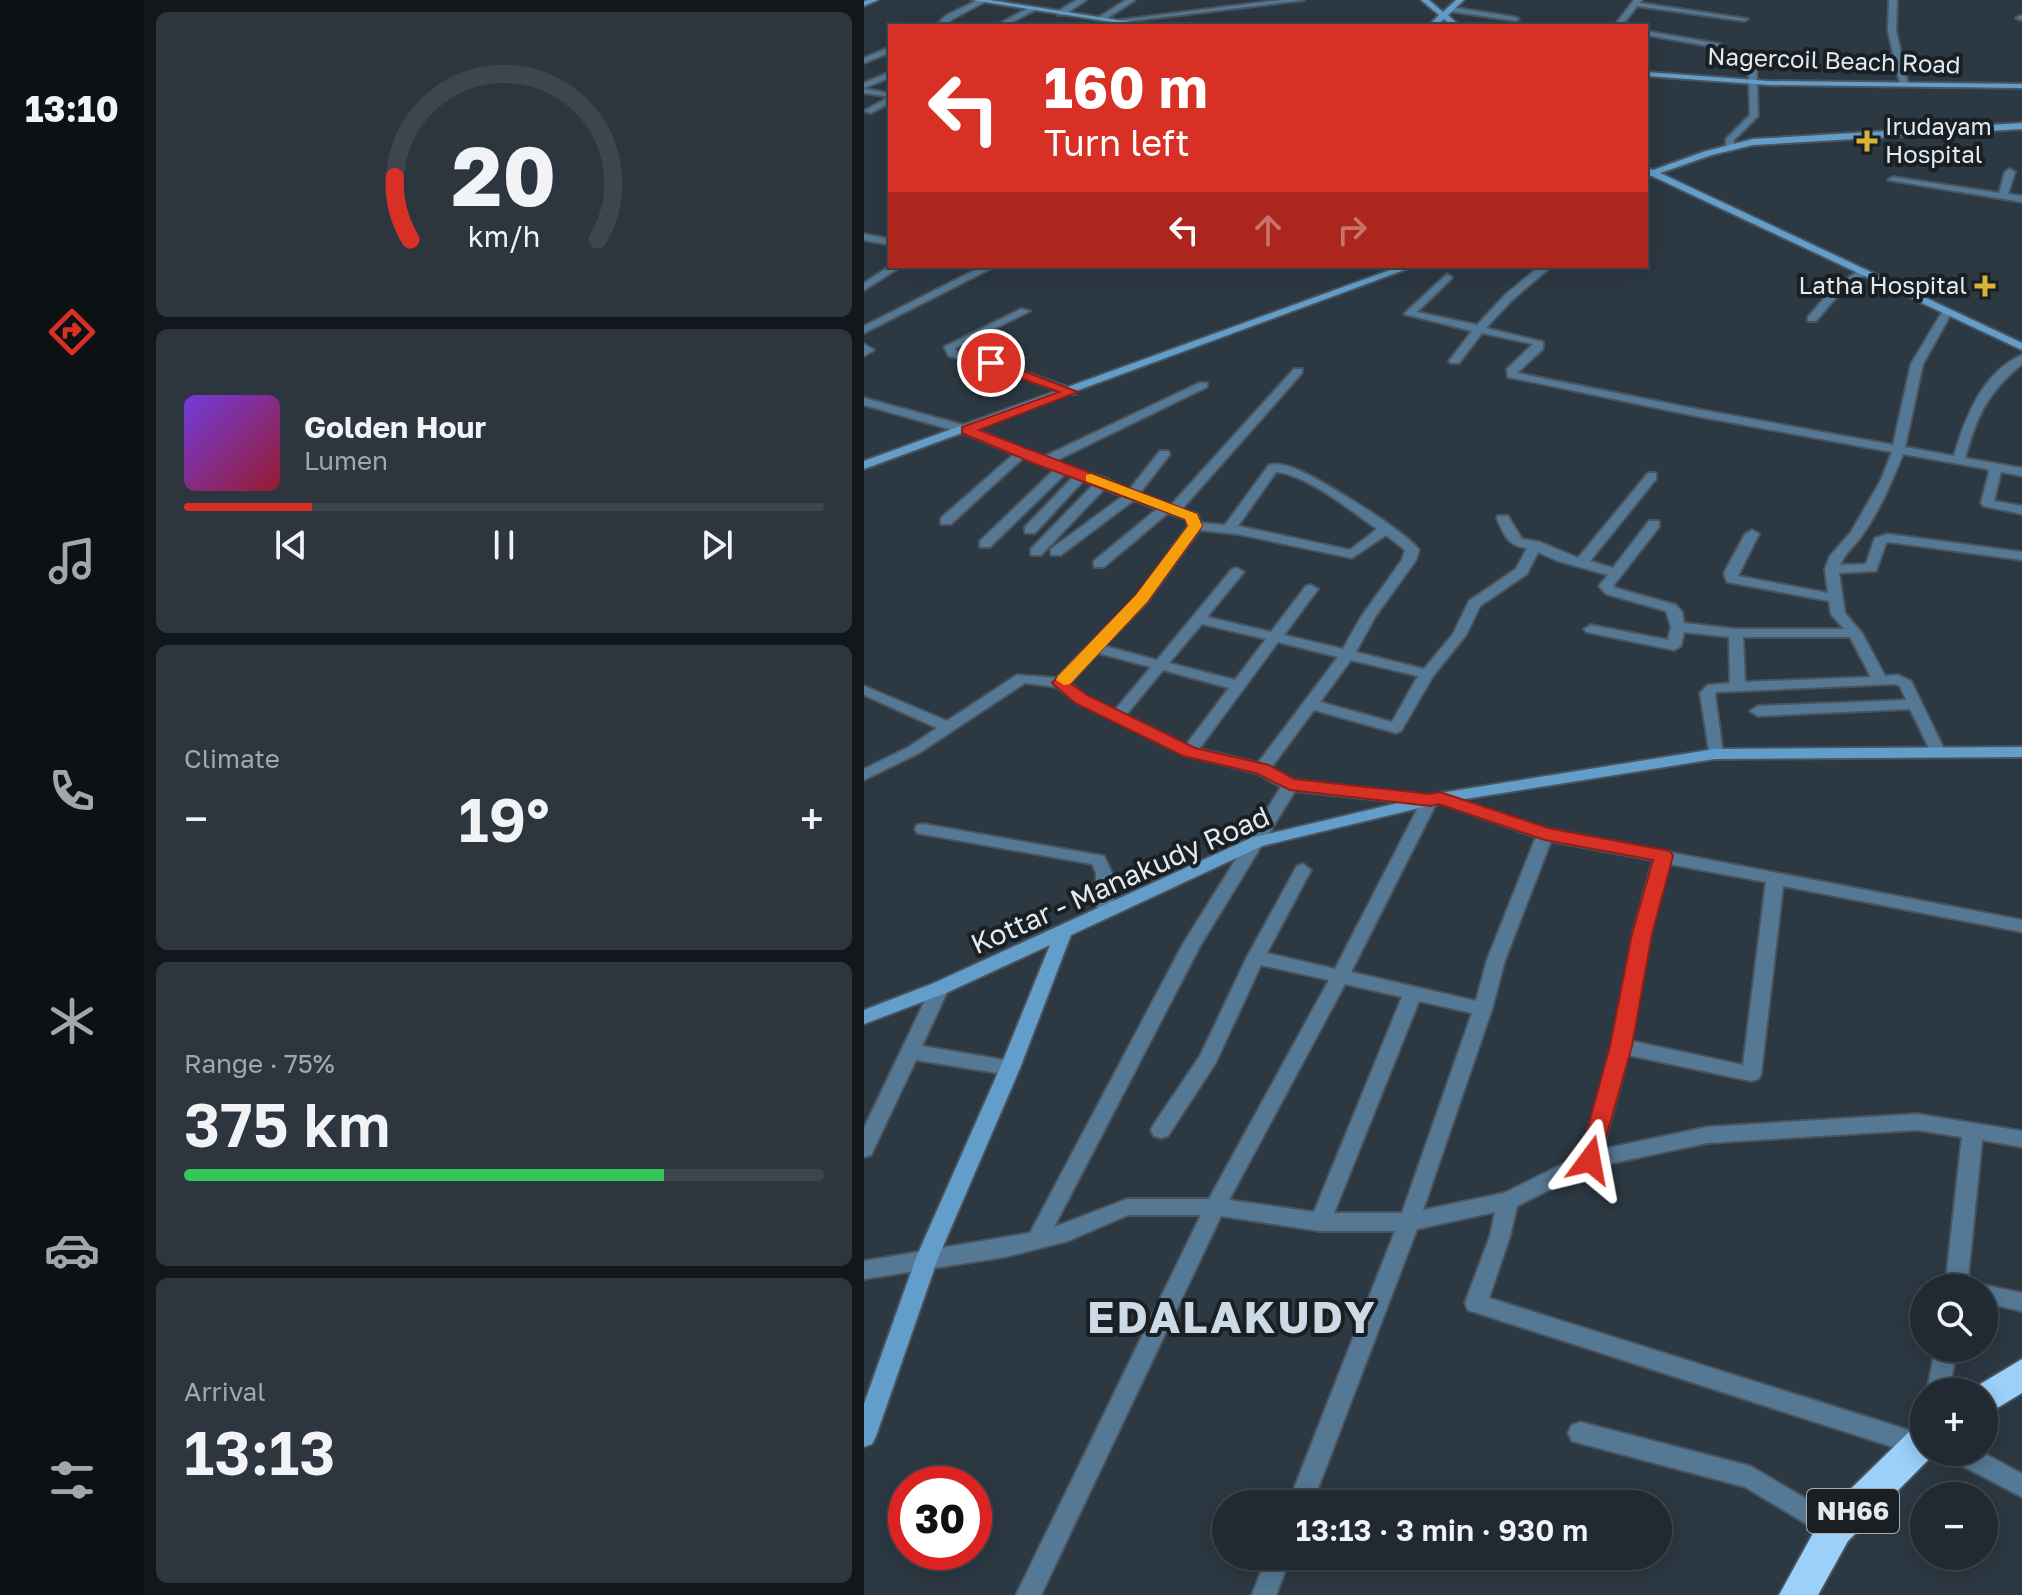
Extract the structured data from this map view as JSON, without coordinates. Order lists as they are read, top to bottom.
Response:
{
  "streets": {
    "highway": ["NH66"],
    "main road": ["Nagercoil Beach Road", "Kottar - Manakudy Road"]
  },
  "districts": ["EDALAKUDY"],
  "places": {
    "health": ["Irudayam Hospital", "Latha Hospital"]
  },
  "page": {
    "tabs": "13:10",
    "turn": ["160 m", "Turn left"],
    "song": ["Golden Hour", "Lumen"],
    "tile": [
      "Climate",
      ["Range · 75%", "375 km"],
      ["Arrival", "13:13"]
    ],
    "heat": ["−", "19°", "+"],
    "map_buttons": ["+", "−"],
    "limit": "30",
    "trip": "13:13 · 3 min · 930 m",
    "gauge": ["20", "km/h"]
  }
}
